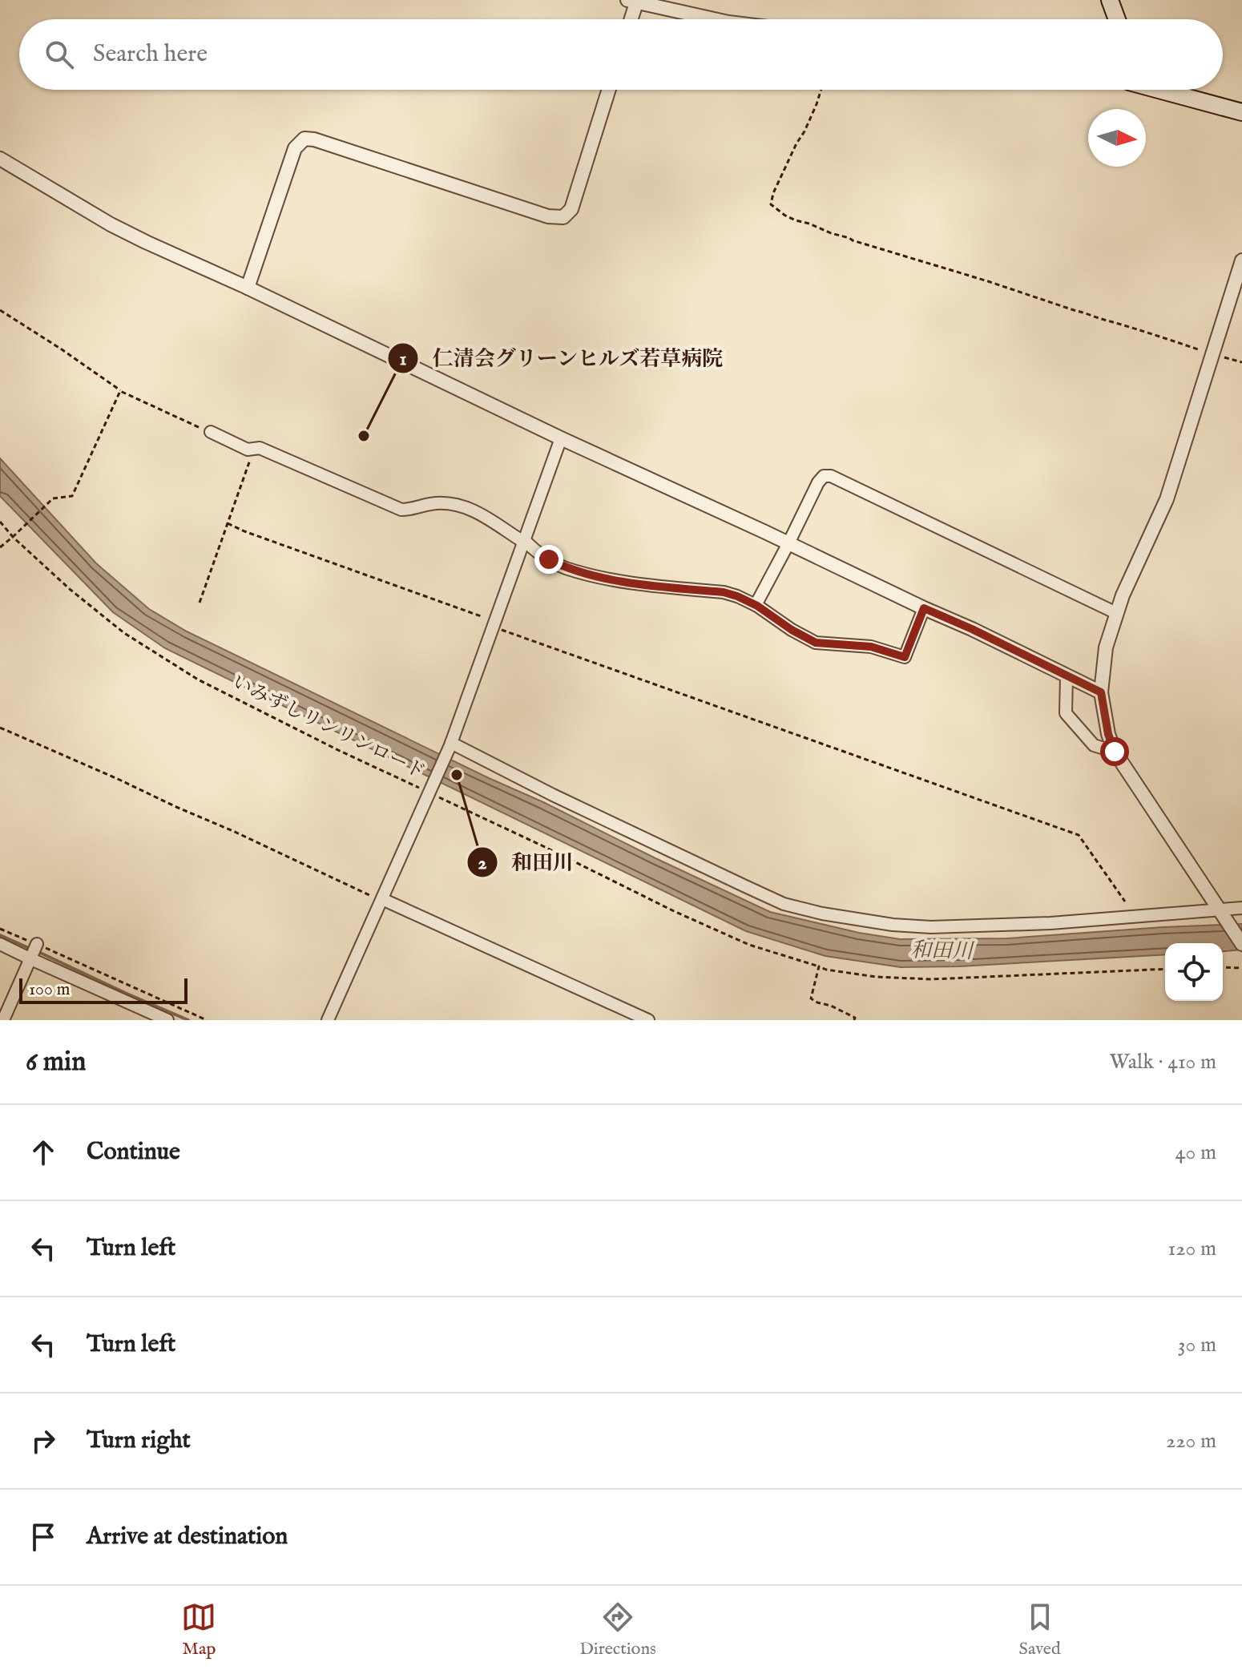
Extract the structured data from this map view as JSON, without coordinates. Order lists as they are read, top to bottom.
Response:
{
  "streets": {
    "path": ["いみずしリンリンロード"]
  },
  "water": ["和田川"],
  "places": ["仁清会グリーンヒルズ若草病院", "和田川"],
  "scale_bar": "100 m",
  "north": "right",
  "page": {
    "search": "Search here",
    "scale": "100 m",
    "heading": ["6 min", "Walk · 410 m"],
    "list": [
      ["Continue", "40 m"],
      ["Turn left", "120 m"],
      ["Turn left", "30 m"],
      ["Turn right", "220 m"],
      "Arrive at destination"
    ],
    "nav": ["Map", "Directions", "Saved"]
  }
}
